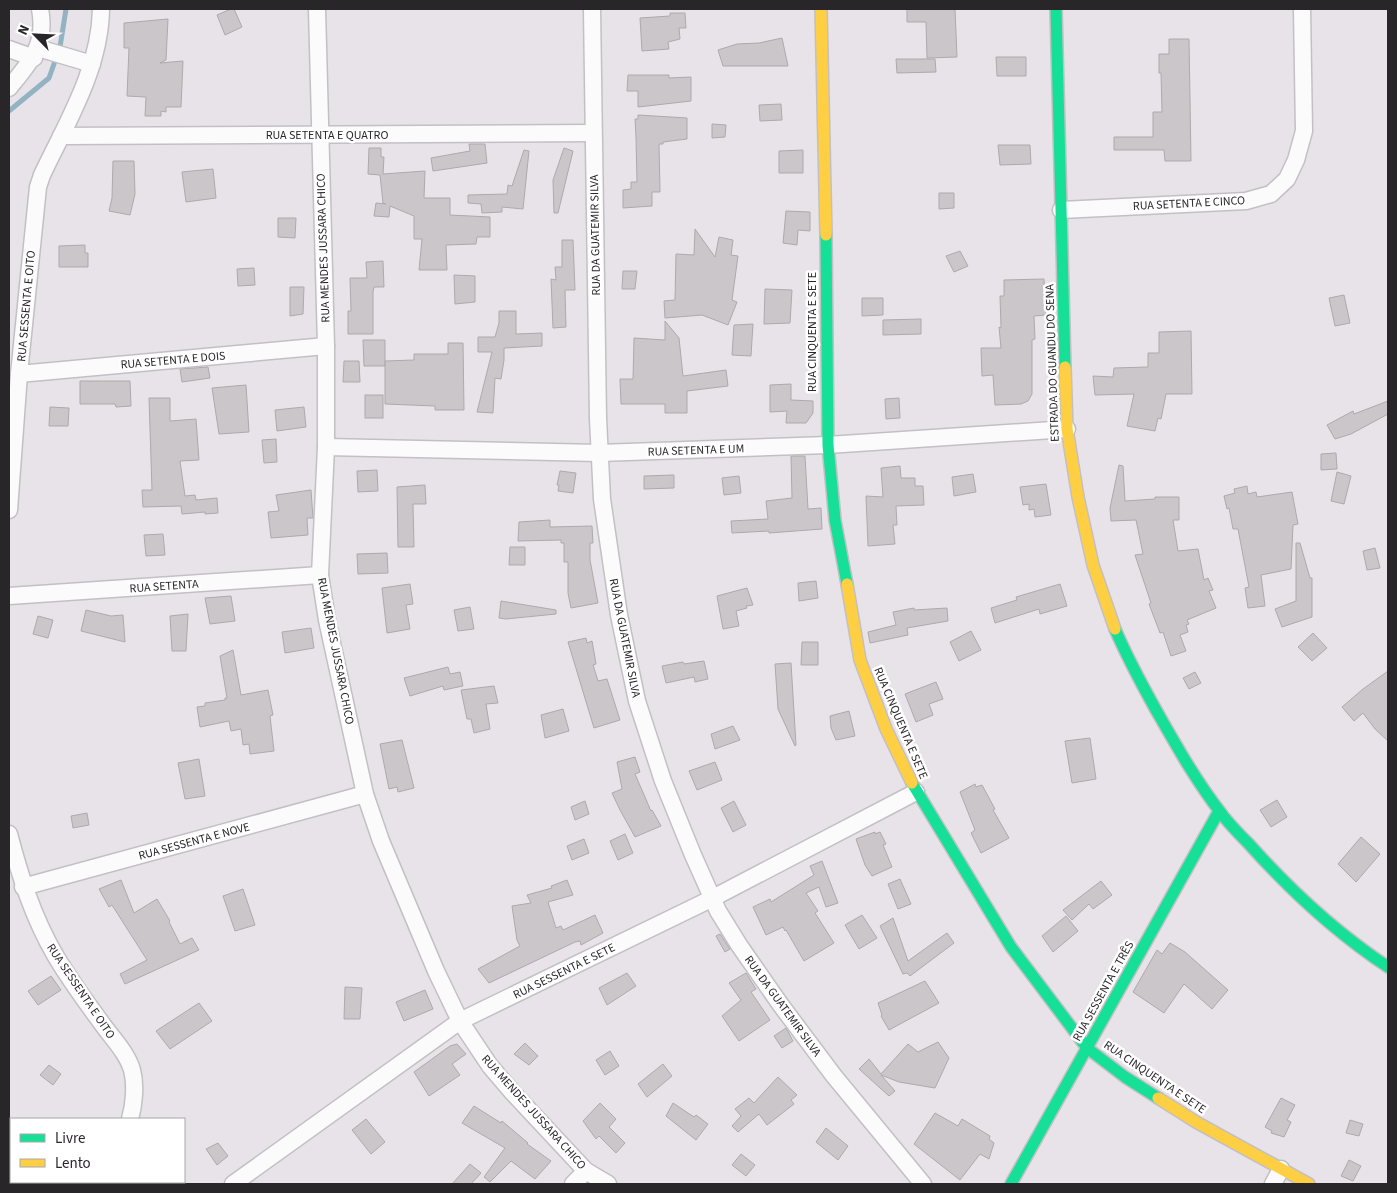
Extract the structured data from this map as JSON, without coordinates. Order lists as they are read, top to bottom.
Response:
{
  "streets": {
    "street": [
      "RUA SETENTA E QUATRO",
      "RUA SETENTA E CINCO",
      "RUA DA GUATEMIR SILVA",
      "RUA MENDES JUSSARA CHICO",
      "RUA SESSENTA E OITO",
      "RUA CINQUENTA E SETE",
      "RUA SETENTA E DOIS",
      "ESTRADA DO GUANDU DO SENA",
      "RUA SETENTA E UM",
      "RUA SETENTA",
      "RUA SESSENTA E NOVE",
      "RUA SESSENTA E SETE",
      "RUA SESSENTA E TRÊS"
    ]
  },
  "crossings": [
    ["RUA SETENTA E QUATRO", "RUA DA GUATEMIR SILVA"],
    ["RUA SETENTA E QUATRO", "RUA MENDES JUSSARA CHICO"],
    ["RUA SETENTA E QUATRO", "RUA SESSENTA E OITO"],
    ["RUA SETENTA E CINCO", "ESTRADA DO GUANDU DO SENA"],
    ["RUA DA GUATEMIR SILVA", "RUA SETENTA E UM"],
    ["RUA DA GUATEMIR SILVA", "RUA SESSENTA E SETE"],
    ["RUA MENDES JUSSARA CHICO", "RUA SETENTA E DOIS"],
    ["RUA MENDES JUSSARA CHICO", "RUA SETENTA E UM"],
    ["RUA MENDES JUSSARA CHICO", "RUA SETENTA"],
    ["RUA MENDES JUSSARA CHICO", "RUA SESSENTA E NOVE"],
    ["RUA MENDES JUSSARA CHICO", "RUA SESSENTA E SETE"],
    ["RUA SESSENTA E OITO", "RUA SETENTA E DOIS"],
    ["RUA SESSENTA E OITO", "RUA SESSENTA E NOVE"],
    ["RUA CINQUENTA E SETE", "RUA SETENTA E UM"],
    ["RUA CINQUENTA E SETE", "RUA SESSENTA E SETE"],
    ["RUA CINQUENTA E SETE", "RUA SESSENTA E TRÊS"],
    ["ESTRADA DO GUANDU DO SENA", "RUA SETENTA E UM"],
    ["ESTRADA DO GUANDU DO SENA", "RUA SESSENTA E TRÊS"]
  ],
  "legend": ["Livre", "Lento"],
  "north": "top left"
}
